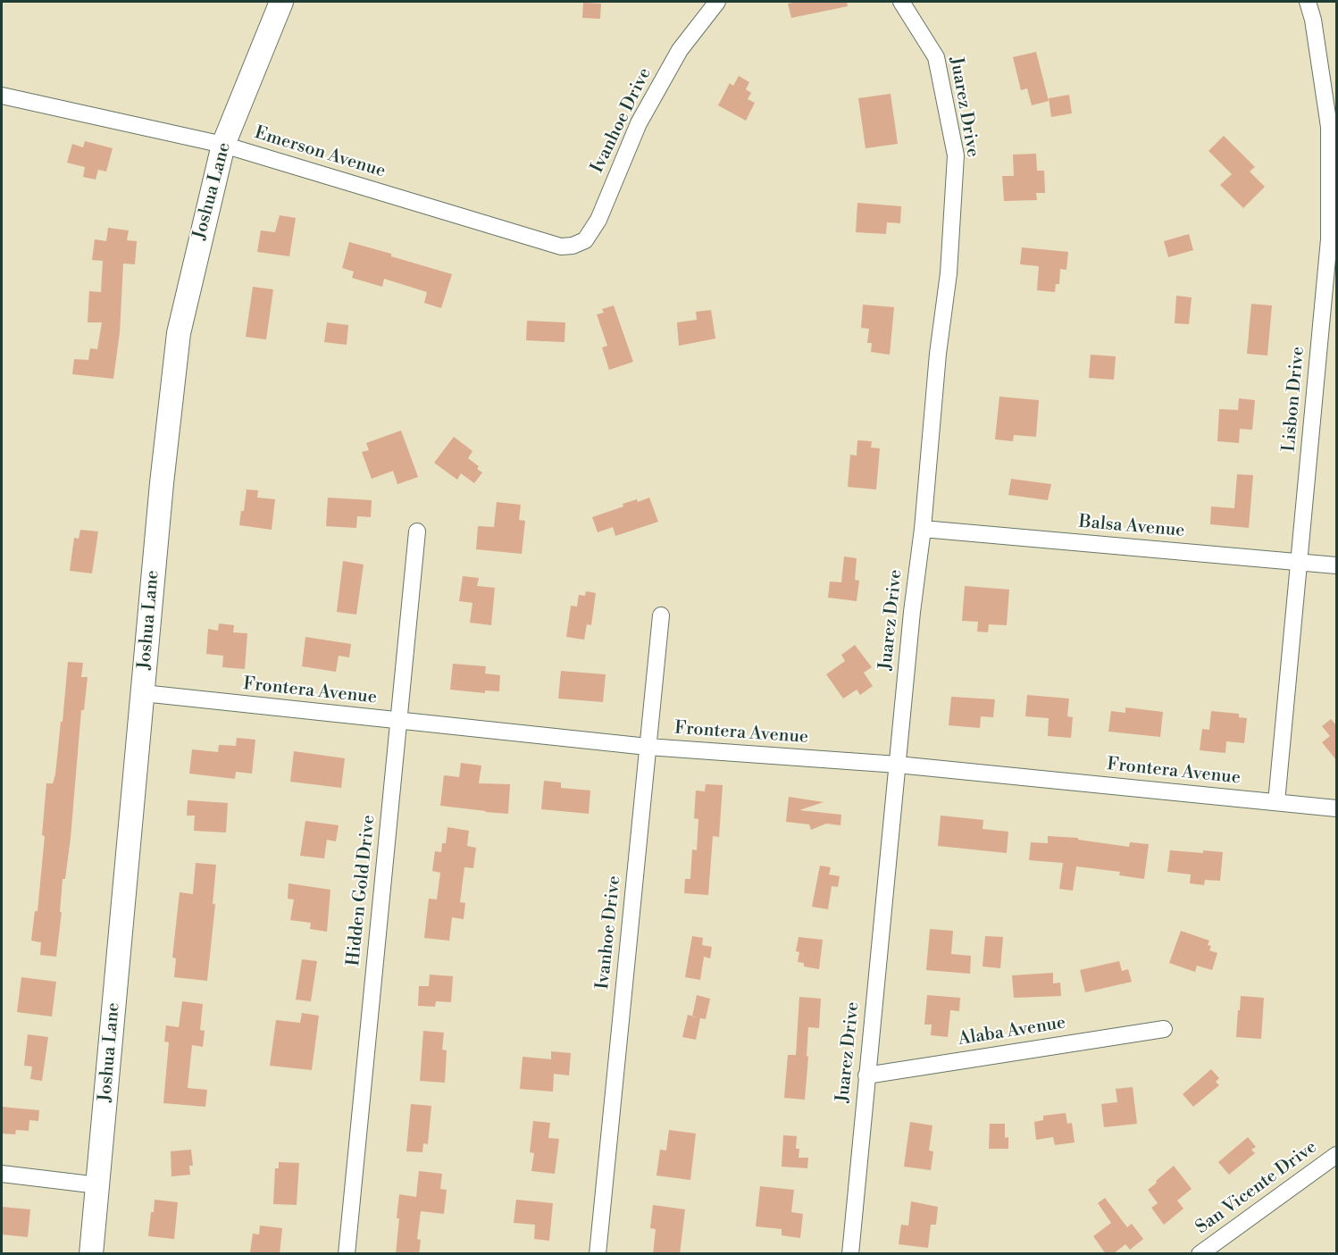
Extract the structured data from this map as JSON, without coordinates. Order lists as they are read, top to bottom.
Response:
{
  "streets": {
    "main road": ["Joshua Lane"],
    "street": [
      "Juarez Drive",
      "Ivanhoe Drive",
      "Emerson Avenue",
      "Lisbon Drive",
      "Balsa Avenue",
      "Frontera Avenue",
      "Hidden Gold Drive",
      "Alaba Avenue",
      "San Vicente Drive"
    ]
  },
  "crossings": [
    ["Juarez Drive", "Balsa Avenue"],
    ["Juarez Drive", "Frontera Avenue"],
    ["Juarez Drive", "Alaba Avenue"],
    ["Ivanhoe Drive", "Emerson Avenue"],
    ["Ivanhoe Drive", "Frontera Avenue"],
    ["Emerson Avenue", "Joshua Lane"],
    ["Joshua Lane", "Frontera Avenue"],
    ["Lisbon Drive", "Balsa Avenue"],
    ["Lisbon Drive", "Frontera Avenue"],
    ["Frontera Avenue", "Hidden Gold Drive"]
  ]
}
